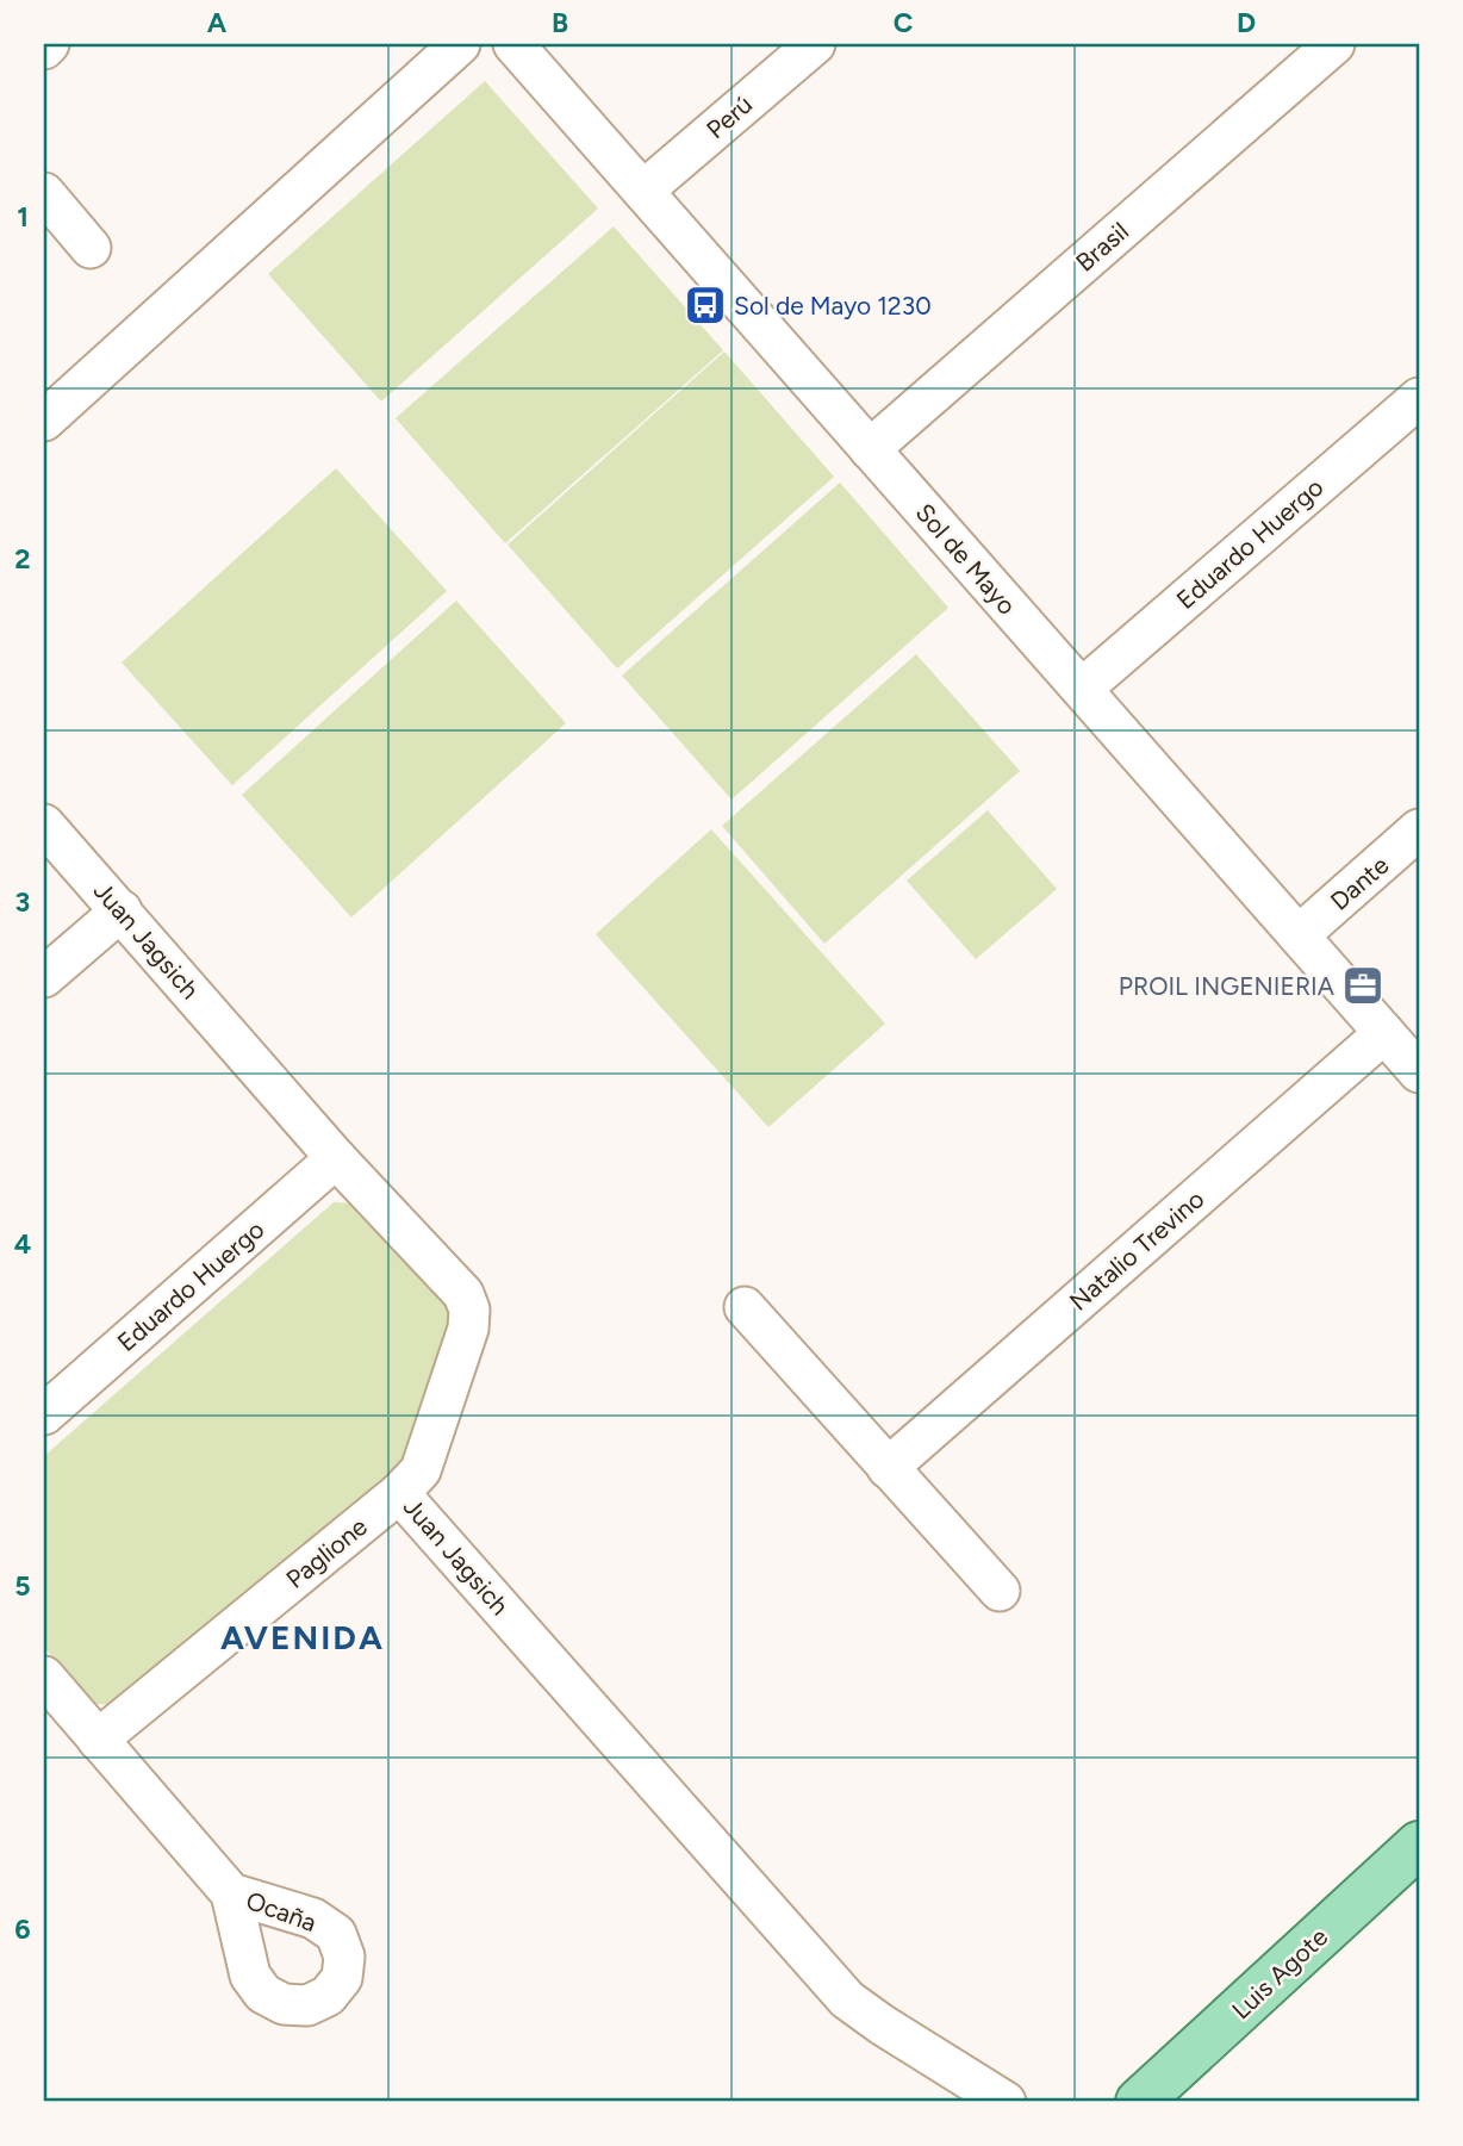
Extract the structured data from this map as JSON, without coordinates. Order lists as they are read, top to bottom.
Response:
{
  "streets": {
    "main road": ["Luis Agote"],
    "street": [
      "Perú",
      "Brasil",
      "Eduardo Huergo",
      "Sol de Mayo",
      "Dante",
      "Juan Jagsich",
      "Natalio Trevino",
      "Paglione",
      "Ocaña"
    ]
  },
  "crossings": [
    ["Perú", "Sol de Mayo"],
    ["Brasil", "Sol de Mayo"],
    ["Eduardo Huergo", "Sol de Mayo"],
    ["Eduardo Huergo", "Juan Jagsich"],
    ["Sol de Mayo", "Dante"],
    ["Sol de Mayo", "Natalio Trevino"],
    ["Juan Jagsich", "Paglione"],
    ["Paglione", "Ocaña"]
  ],
  "districts": ["AVENIDA"],
  "places": {
    "bus stop": ["Sol de Mayo 1230"],
    "office": ["PROIL INGENIERIA"]
  },
  "grid": {
    "columns": [
      "A",
      "B",
      "C",
      "D"
    ],
    "rows": [
      "1",
      "2",
      "3",
      "4",
      "5",
      "6"
    ]
  }
}
